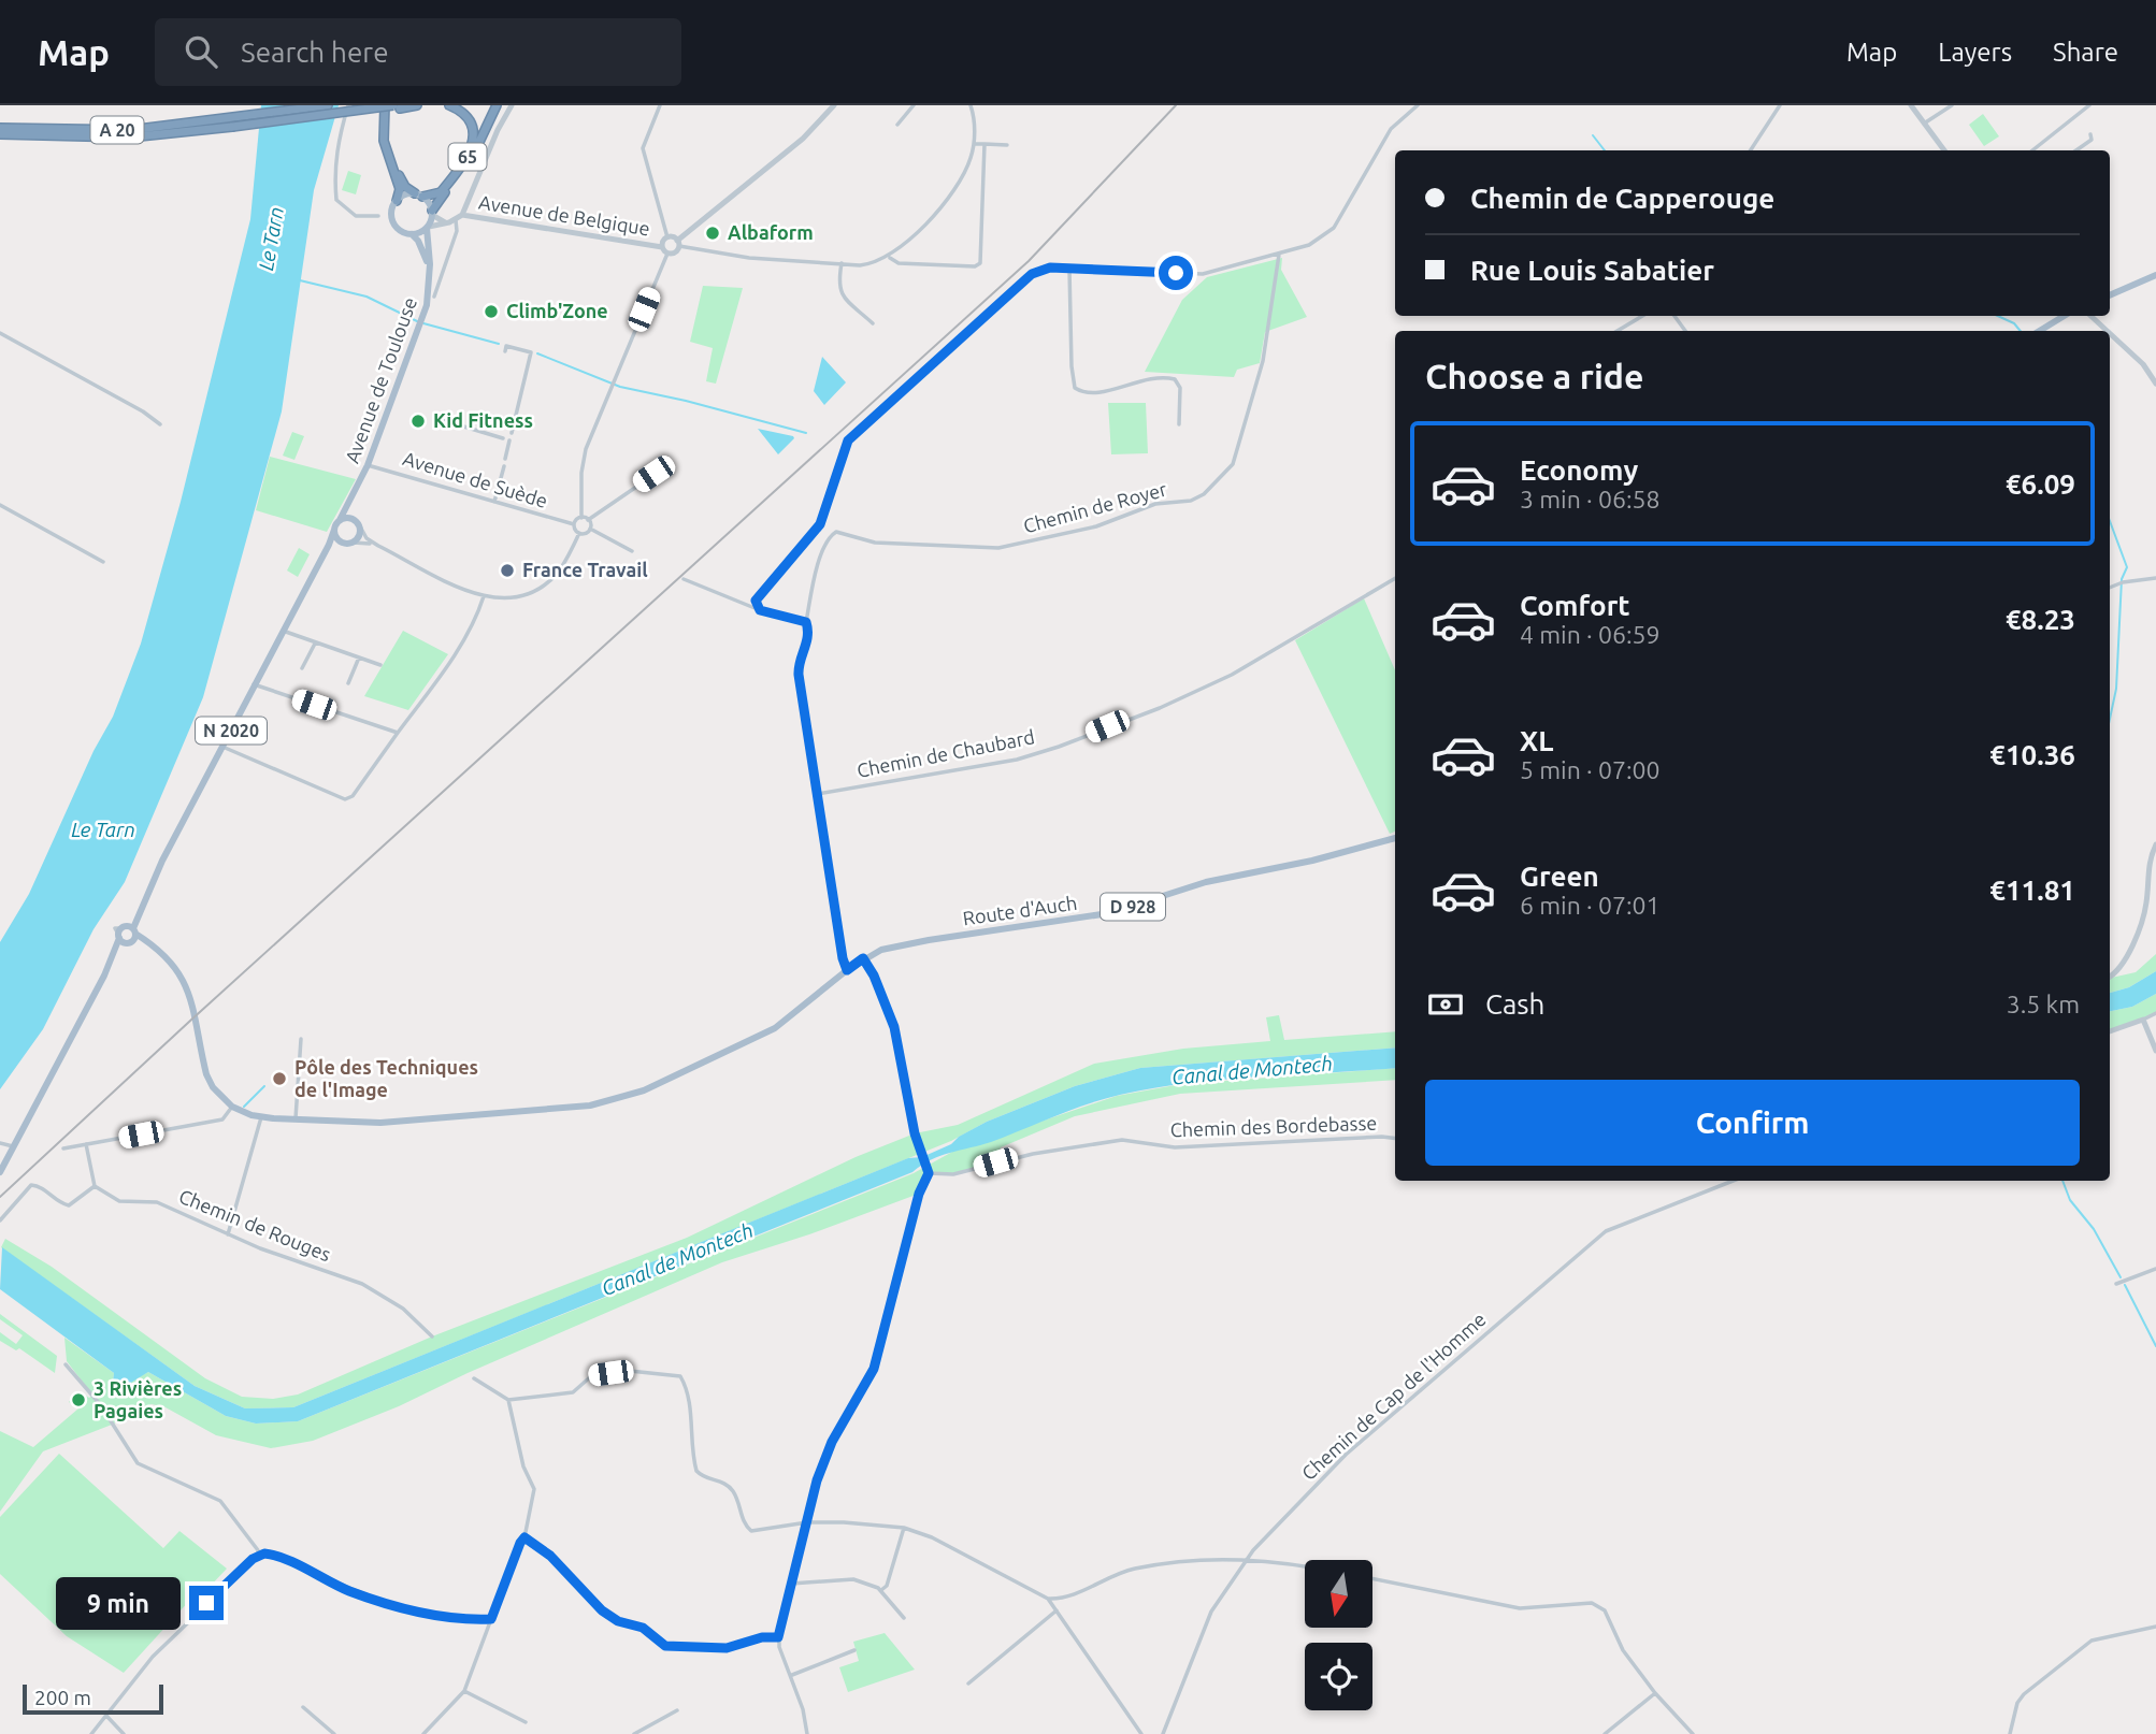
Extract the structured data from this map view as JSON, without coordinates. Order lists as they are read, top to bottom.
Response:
{
  "streets": {
    "highway": ["A 20", "65"],
    "main road": [
      "Avenue de Toulouse",
      "N 2020",
      "D 928",
      "Route d'Auch"
    ],
    "street": [
      "Avenue de Belgique",
      "Avenue de Suède",
      "Chemin de Royer",
      "Chemin de Chaubard",
      "Chemin des Bordebasse",
      "Chemin de Rouges",
      "Chemin de Cap de l'Homme"
    ]
  },
  "crossings": [
    ["65", "Avenue de Toulouse"],
    ["Avenue de Toulouse", "Avenue de Suède"],
    ["D 928", "Route d'Auch"]
  ],
  "water": ["Le Tarn", "Canal de Montech"],
  "places": [
    "Albaform",
    "Climb'Zone",
    "Kid Fitness",
    "France Travail",
    "Pôle des Techniques de l'Image",
    "3 Rivières Pagaies"
  ],
  "scale_bar": "200 m",
  "north": "bottom",
  "page": {
    "header": "Map",
    "search": "Search here",
    "nav": ["Map", "Layers", "Share"],
    "banner": ["Chemin de Capperouge", "Rue Louis Sabatier"],
    "heading": "Choose a ride",
    "list": [
      {
        "name": "Economy",
        "note": "3 min · 06:58",
        "value": "€6.09"
      },
      {
        "name": "Comfort",
        "note": "4 min · 06:59",
        "value": "€8.23"
      },
      {
        "name": "XL",
        "note": "5 min · 07:00",
        "value": "€10.36"
      },
      {
        "name": "Green",
        "note": "6 min · 07:01",
        "value": "€11.81"
      }
    ],
    "pay": ["Cash", "3.5 km"],
    "buttons": "Confirm",
    "bubble": "9 min",
    "scale": "200 m"
  }
}
